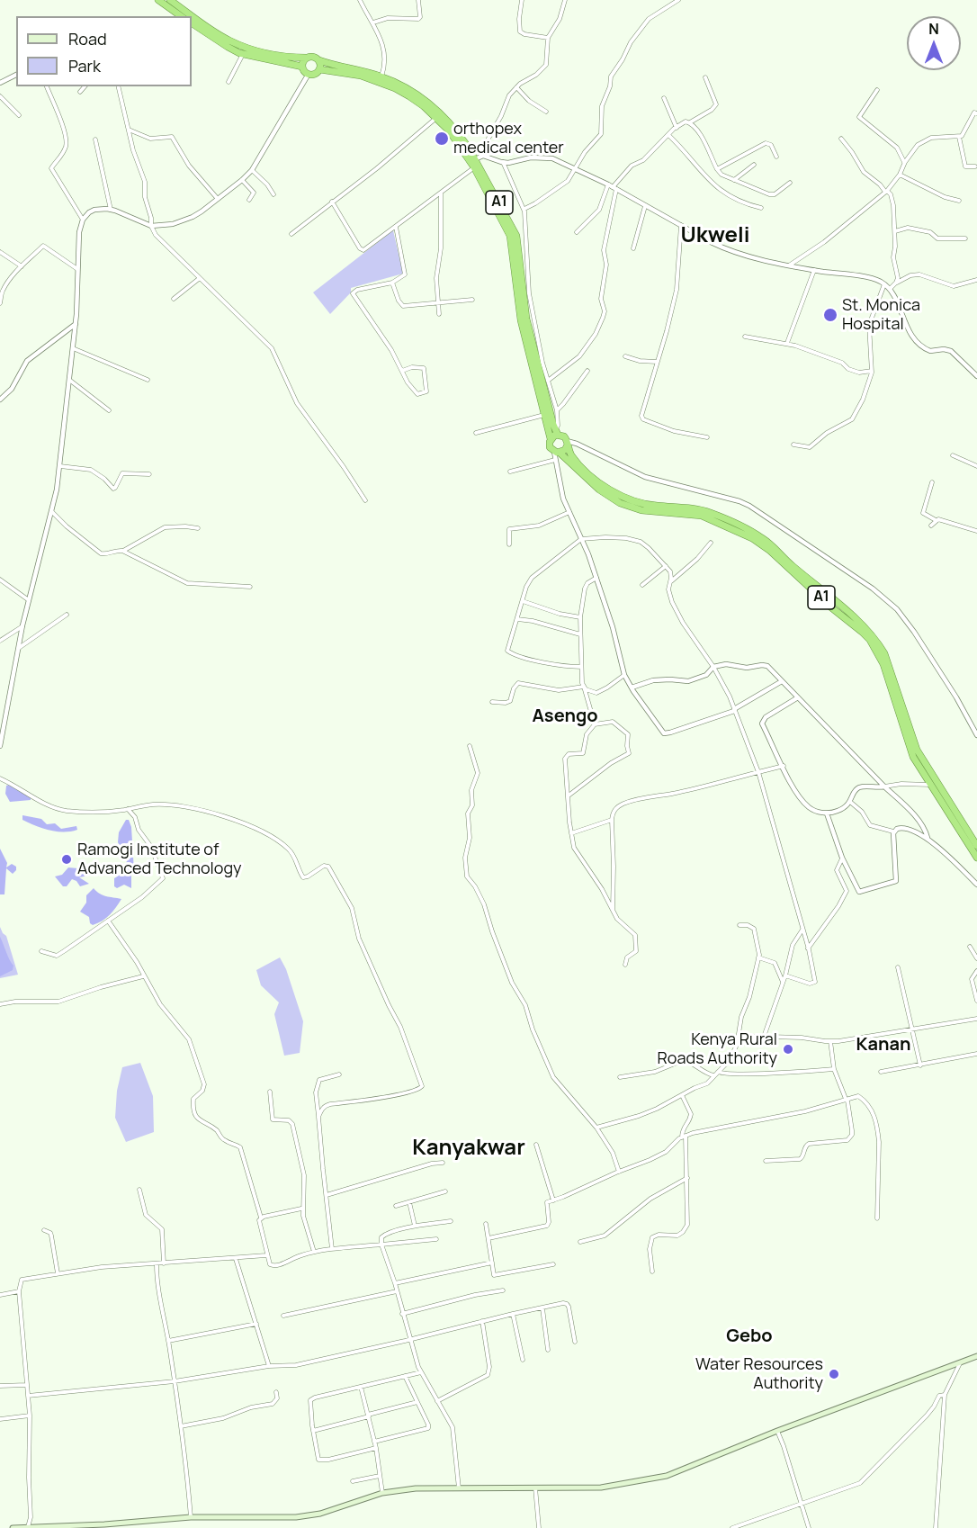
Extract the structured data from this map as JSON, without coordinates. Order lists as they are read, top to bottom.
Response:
{
  "streets": {
    "highway": ["A1"]
  },
  "districts": [
    "Ukweli",
    "Asengo",
    "Kanan",
    "Kanyakwar",
    "Gebo"
  ],
  "places": [
    "orthopex medical center",
    "St. Monica Hospital",
    "Ramogi Institute of Advanced Technology",
    "Kenya Rural Roads Authority",
    "Water Resources Authority"
  ],
  "legend": ["Road", "Park"],
  "north": "top"
}
